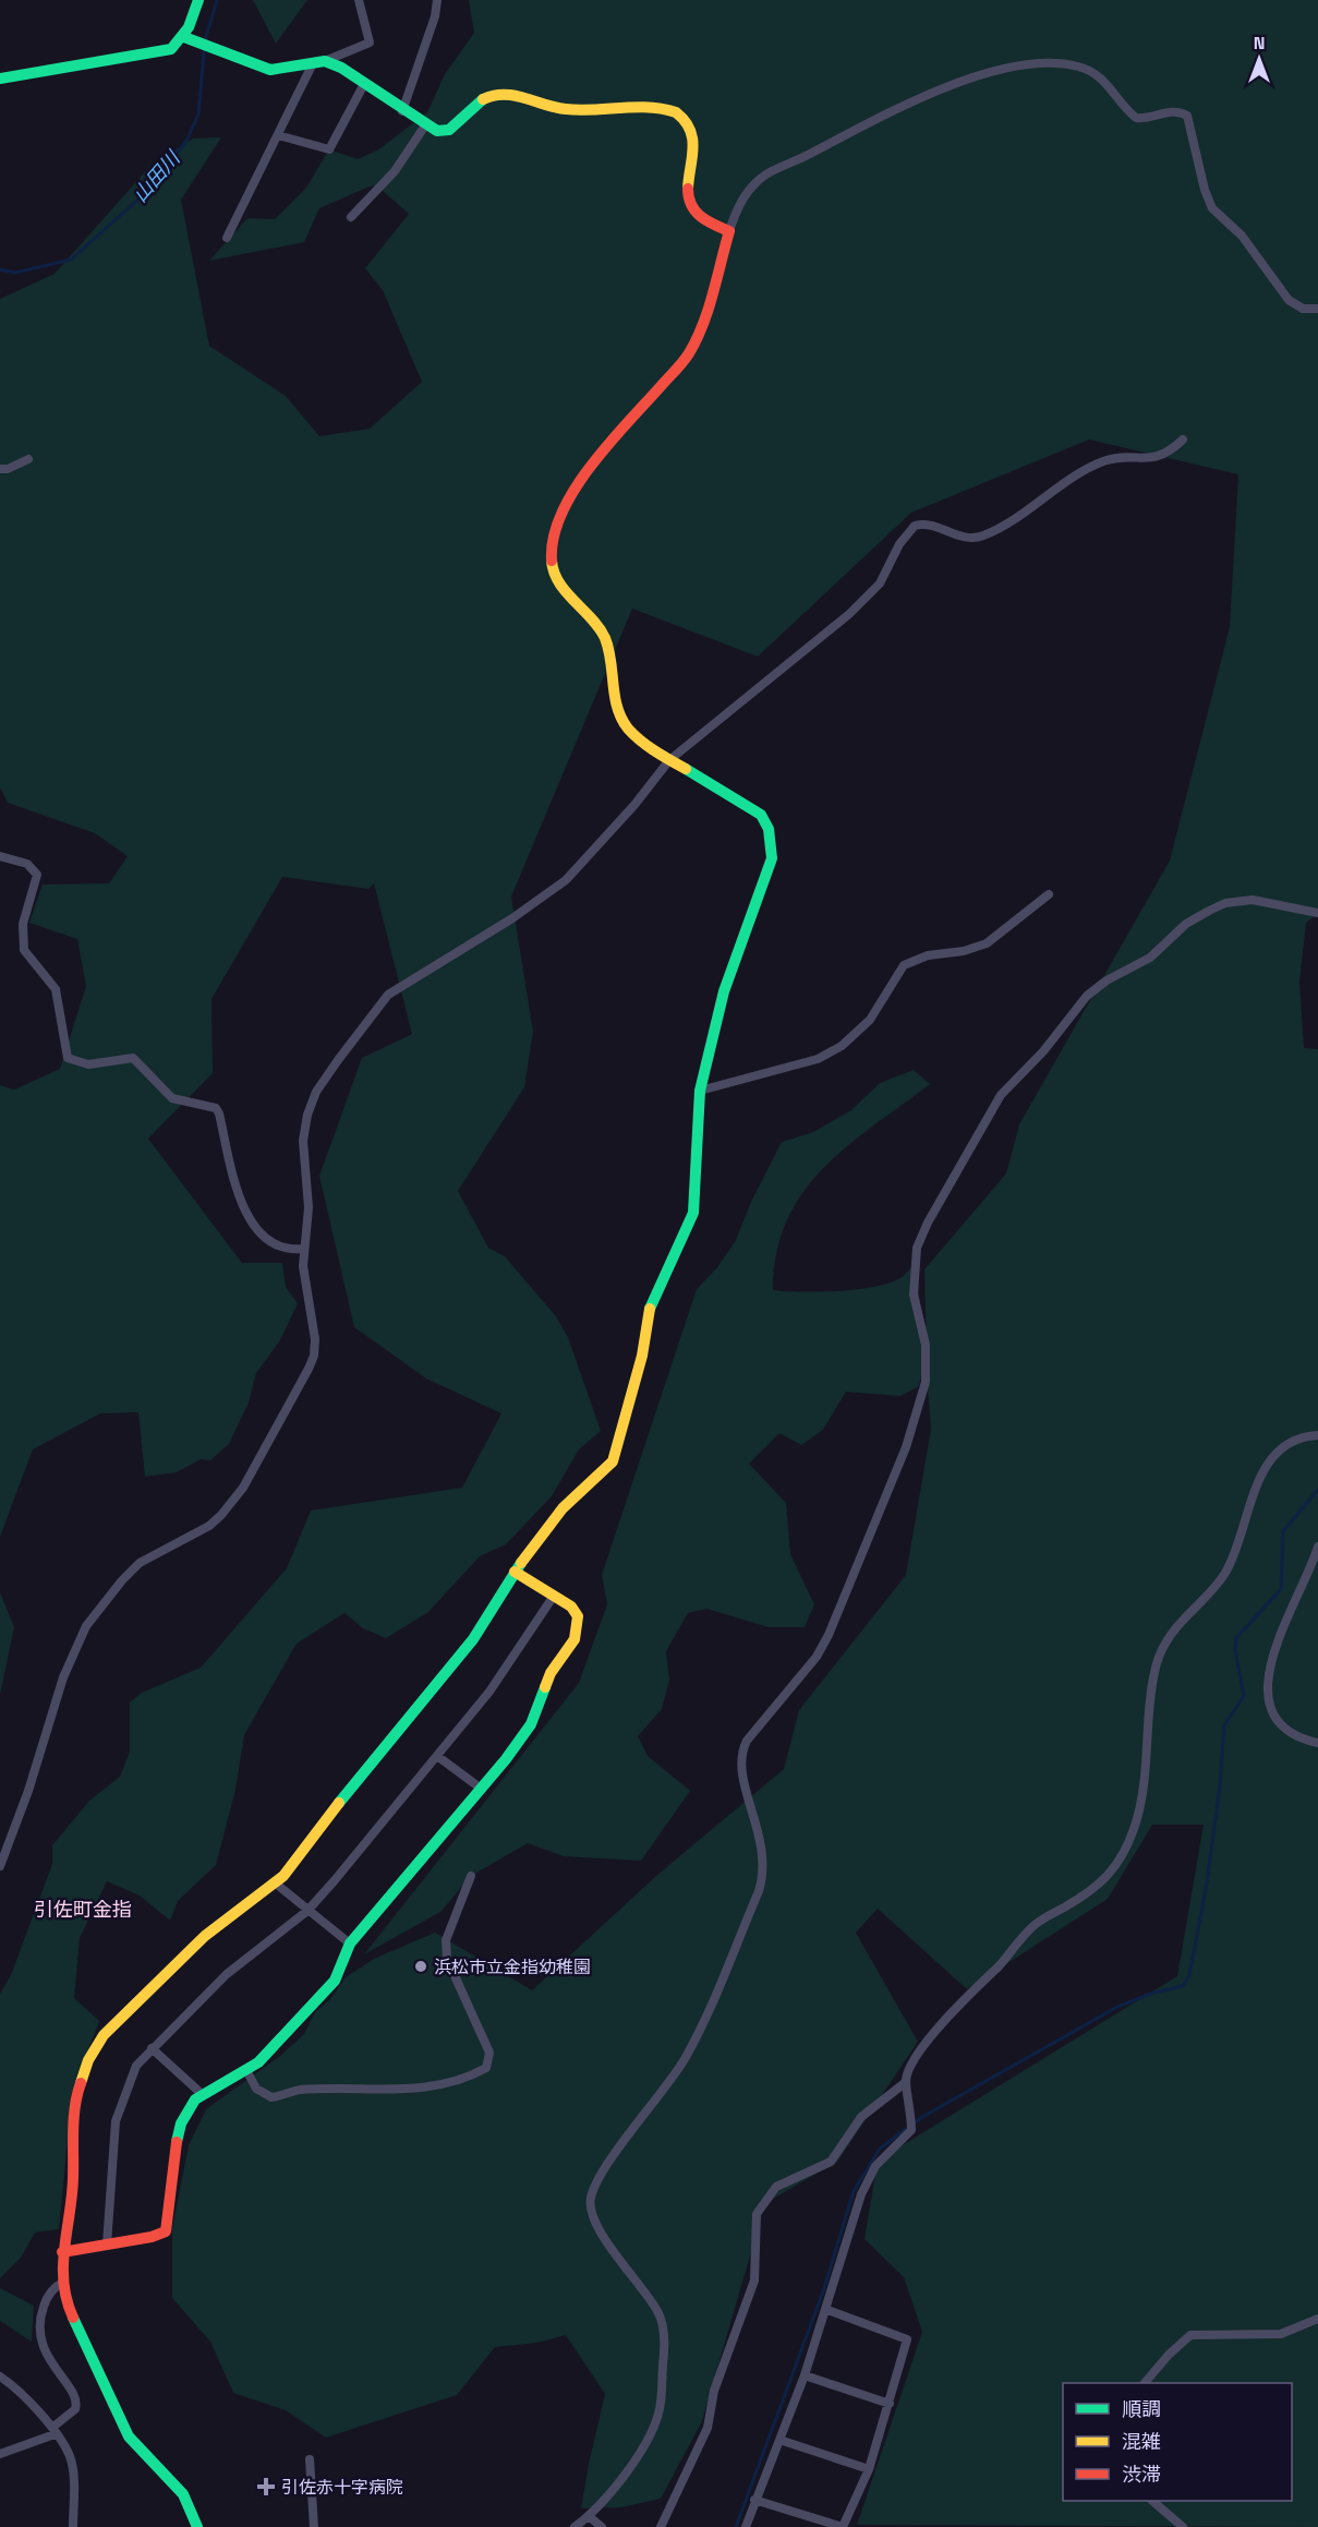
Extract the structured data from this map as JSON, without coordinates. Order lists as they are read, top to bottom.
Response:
{
  "districts": ["引佐町金指"],
  "water": ["山田川"],
  "places": {
    "other": ["浜松市立金指幼稚園"],
    "health": ["引佐赤十字病院"]
  },
  "legend": ["順調", "混雑", "渋滞"],
  "north": "top"
}
